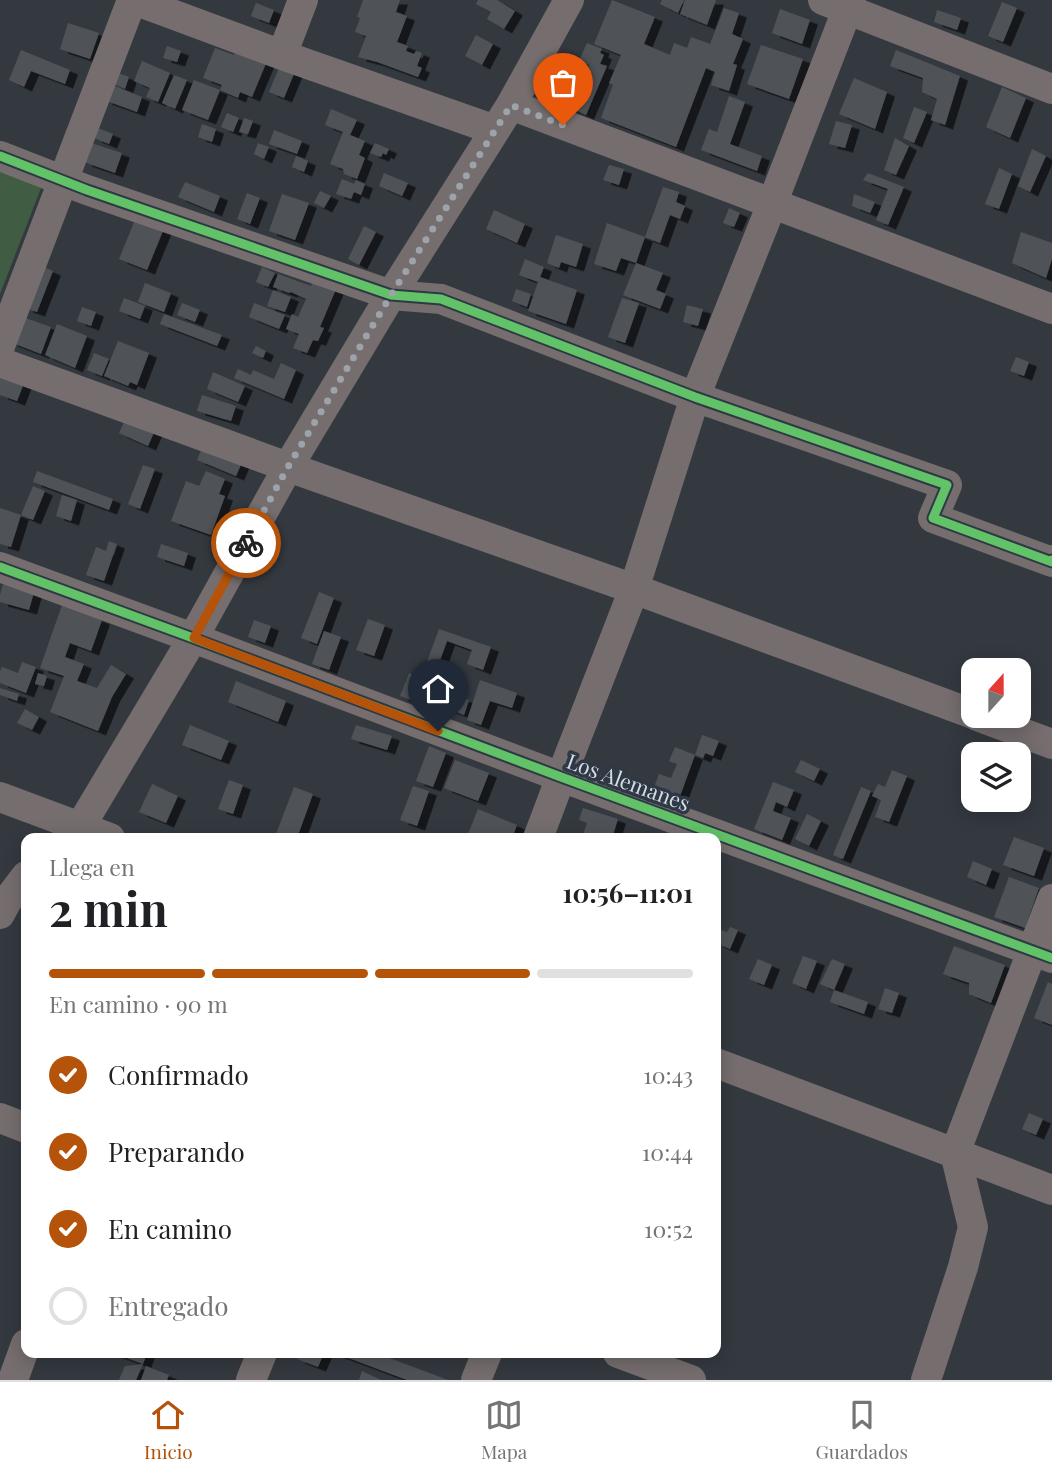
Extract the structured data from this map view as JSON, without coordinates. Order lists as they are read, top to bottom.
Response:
{
  "streets": {
    "street": ["Los Alemanes"]
  },
  "north": "top",
  "page": {
    "heading": ["2 min", "Llega en", "10:56–11:01"],
    "bar": "En camino · 90 m",
    "list": [
      ["Confirmado", "10:43"],
      ["Preparando", "10:44"],
      ["En camino", "10:52"],
      "Entregado"
    ],
    "tabs": ["Inicio", "Mapa", "Guardados"]
  }
}
